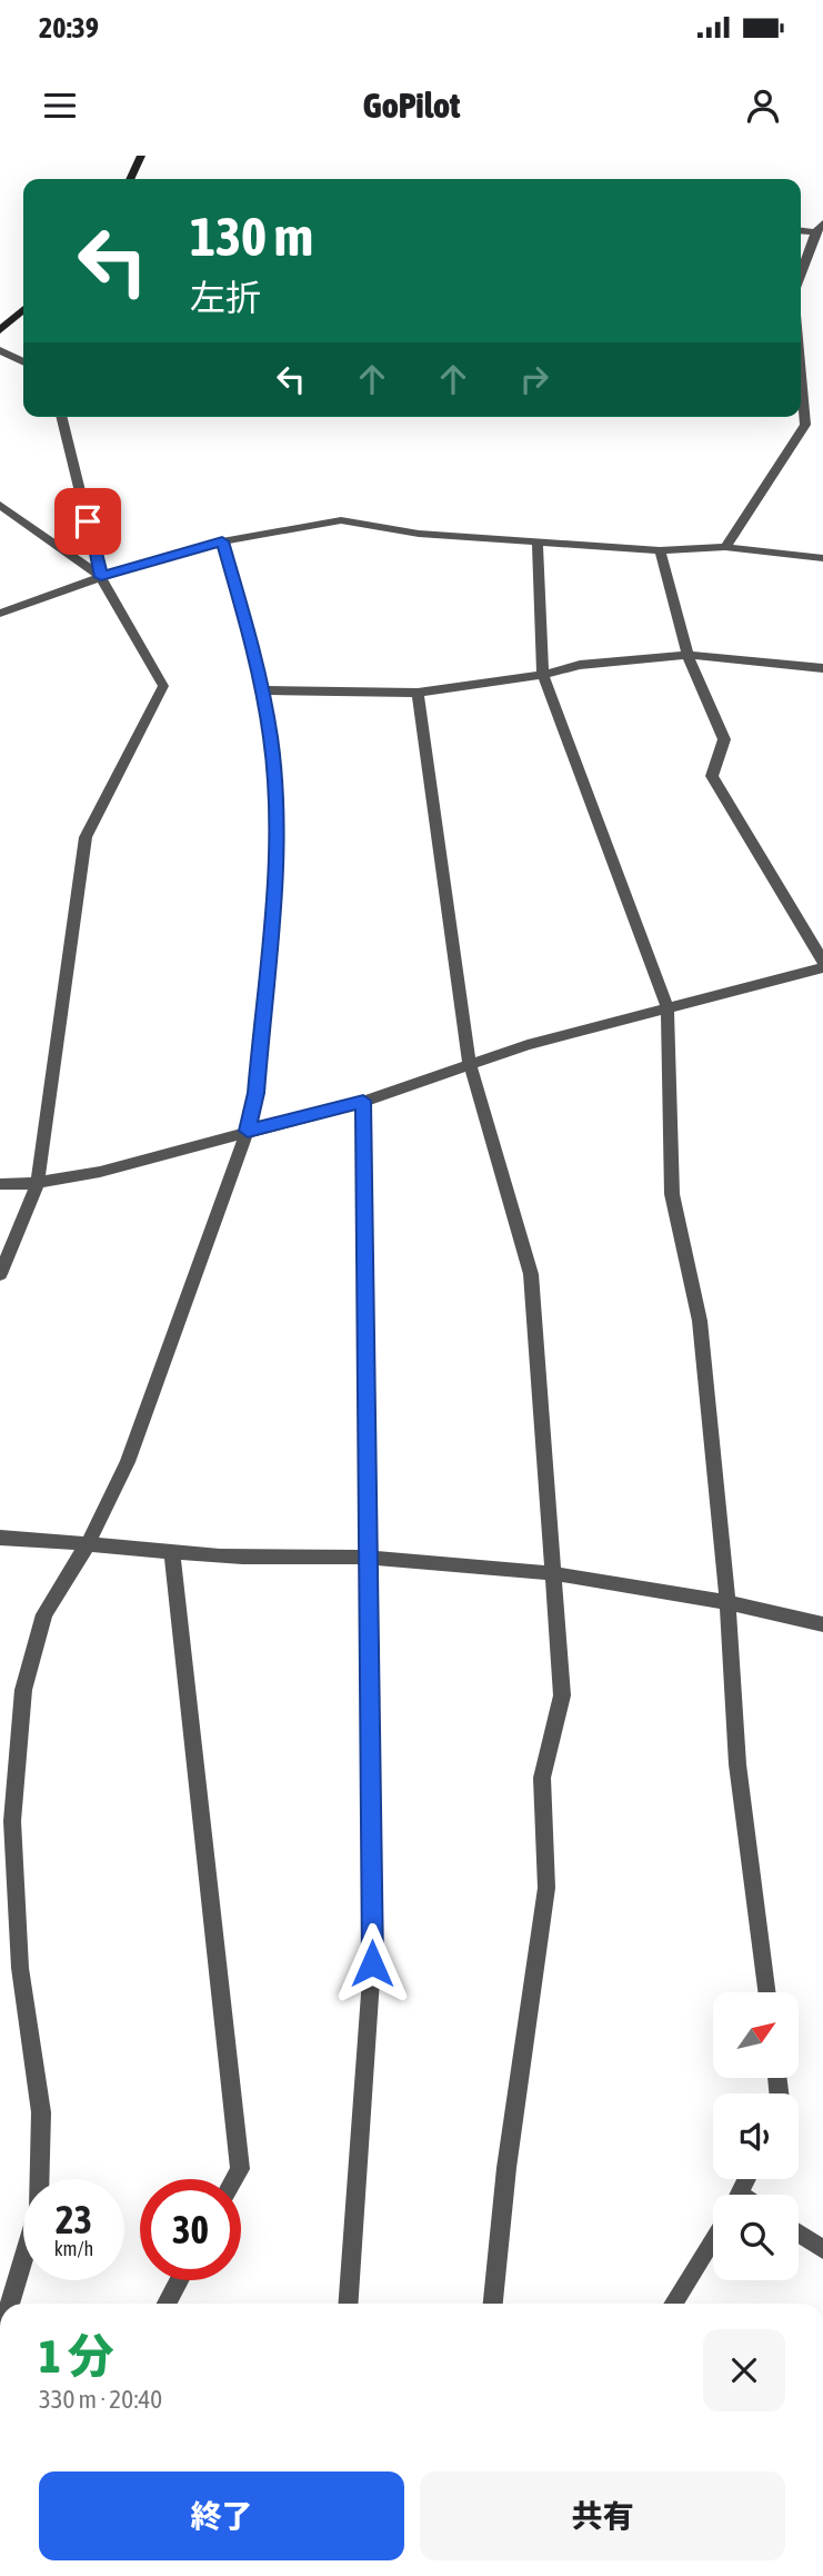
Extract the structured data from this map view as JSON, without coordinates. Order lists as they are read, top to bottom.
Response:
{
  "north": "top right",
  "page": {
    "status": "20:39",
    "header": "GoPilot",
    "turn": ["130 m", "左折"],
    "speed": "23 km/h",
    "limit": "30",
    "heading": ["1 分", "330 m · 20:40"],
    "buttons": ["終了", "共有"]
  }
}
